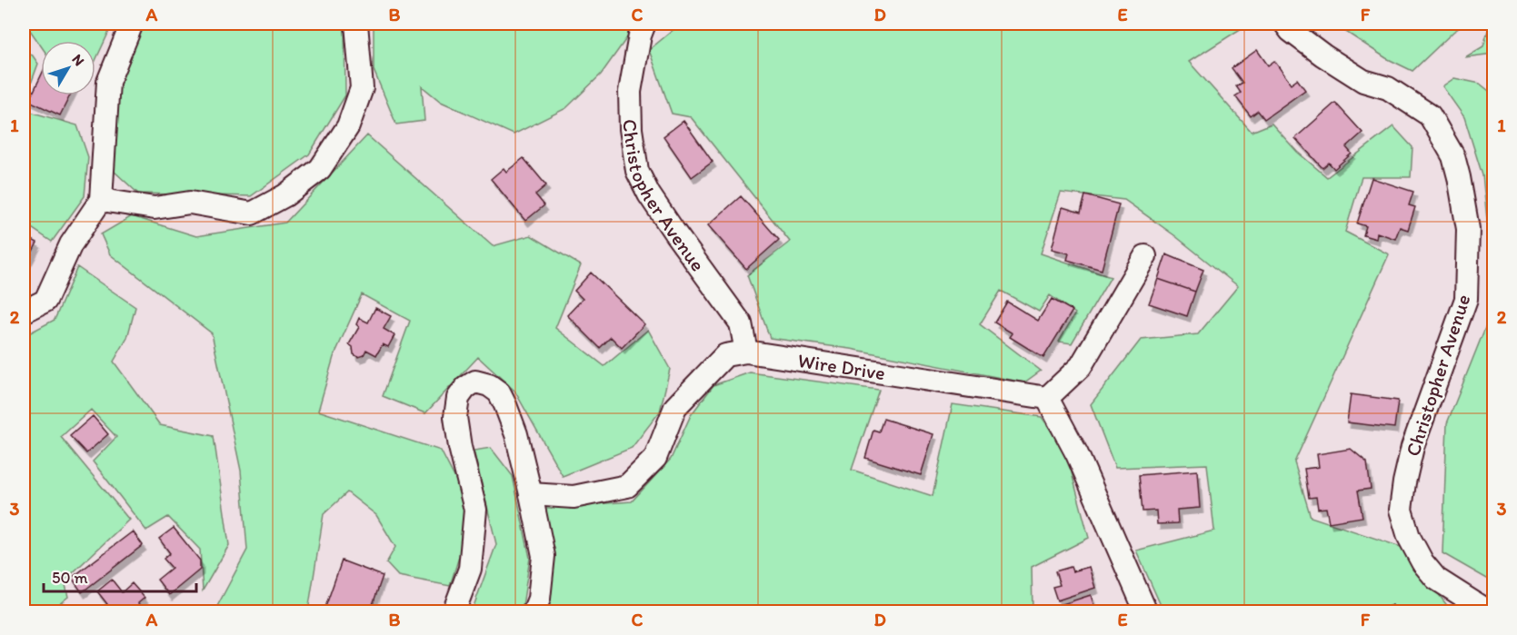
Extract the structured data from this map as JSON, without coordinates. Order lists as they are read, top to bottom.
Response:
{
  "streets": {
    "street": ["Christopher Avenue", "Wire Drive"]
  },
  "crossings": [
    ["Christopher Avenue", "Wire Drive"]
  ],
  "scale_bar": "50 m",
  "north": "top right",
  "grid": {
    "columns": [
      "A",
      "B",
      "C",
      "D",
      "E",
      "F"
    ],
    "rows": ["1", "2", "3"]
  }
}
